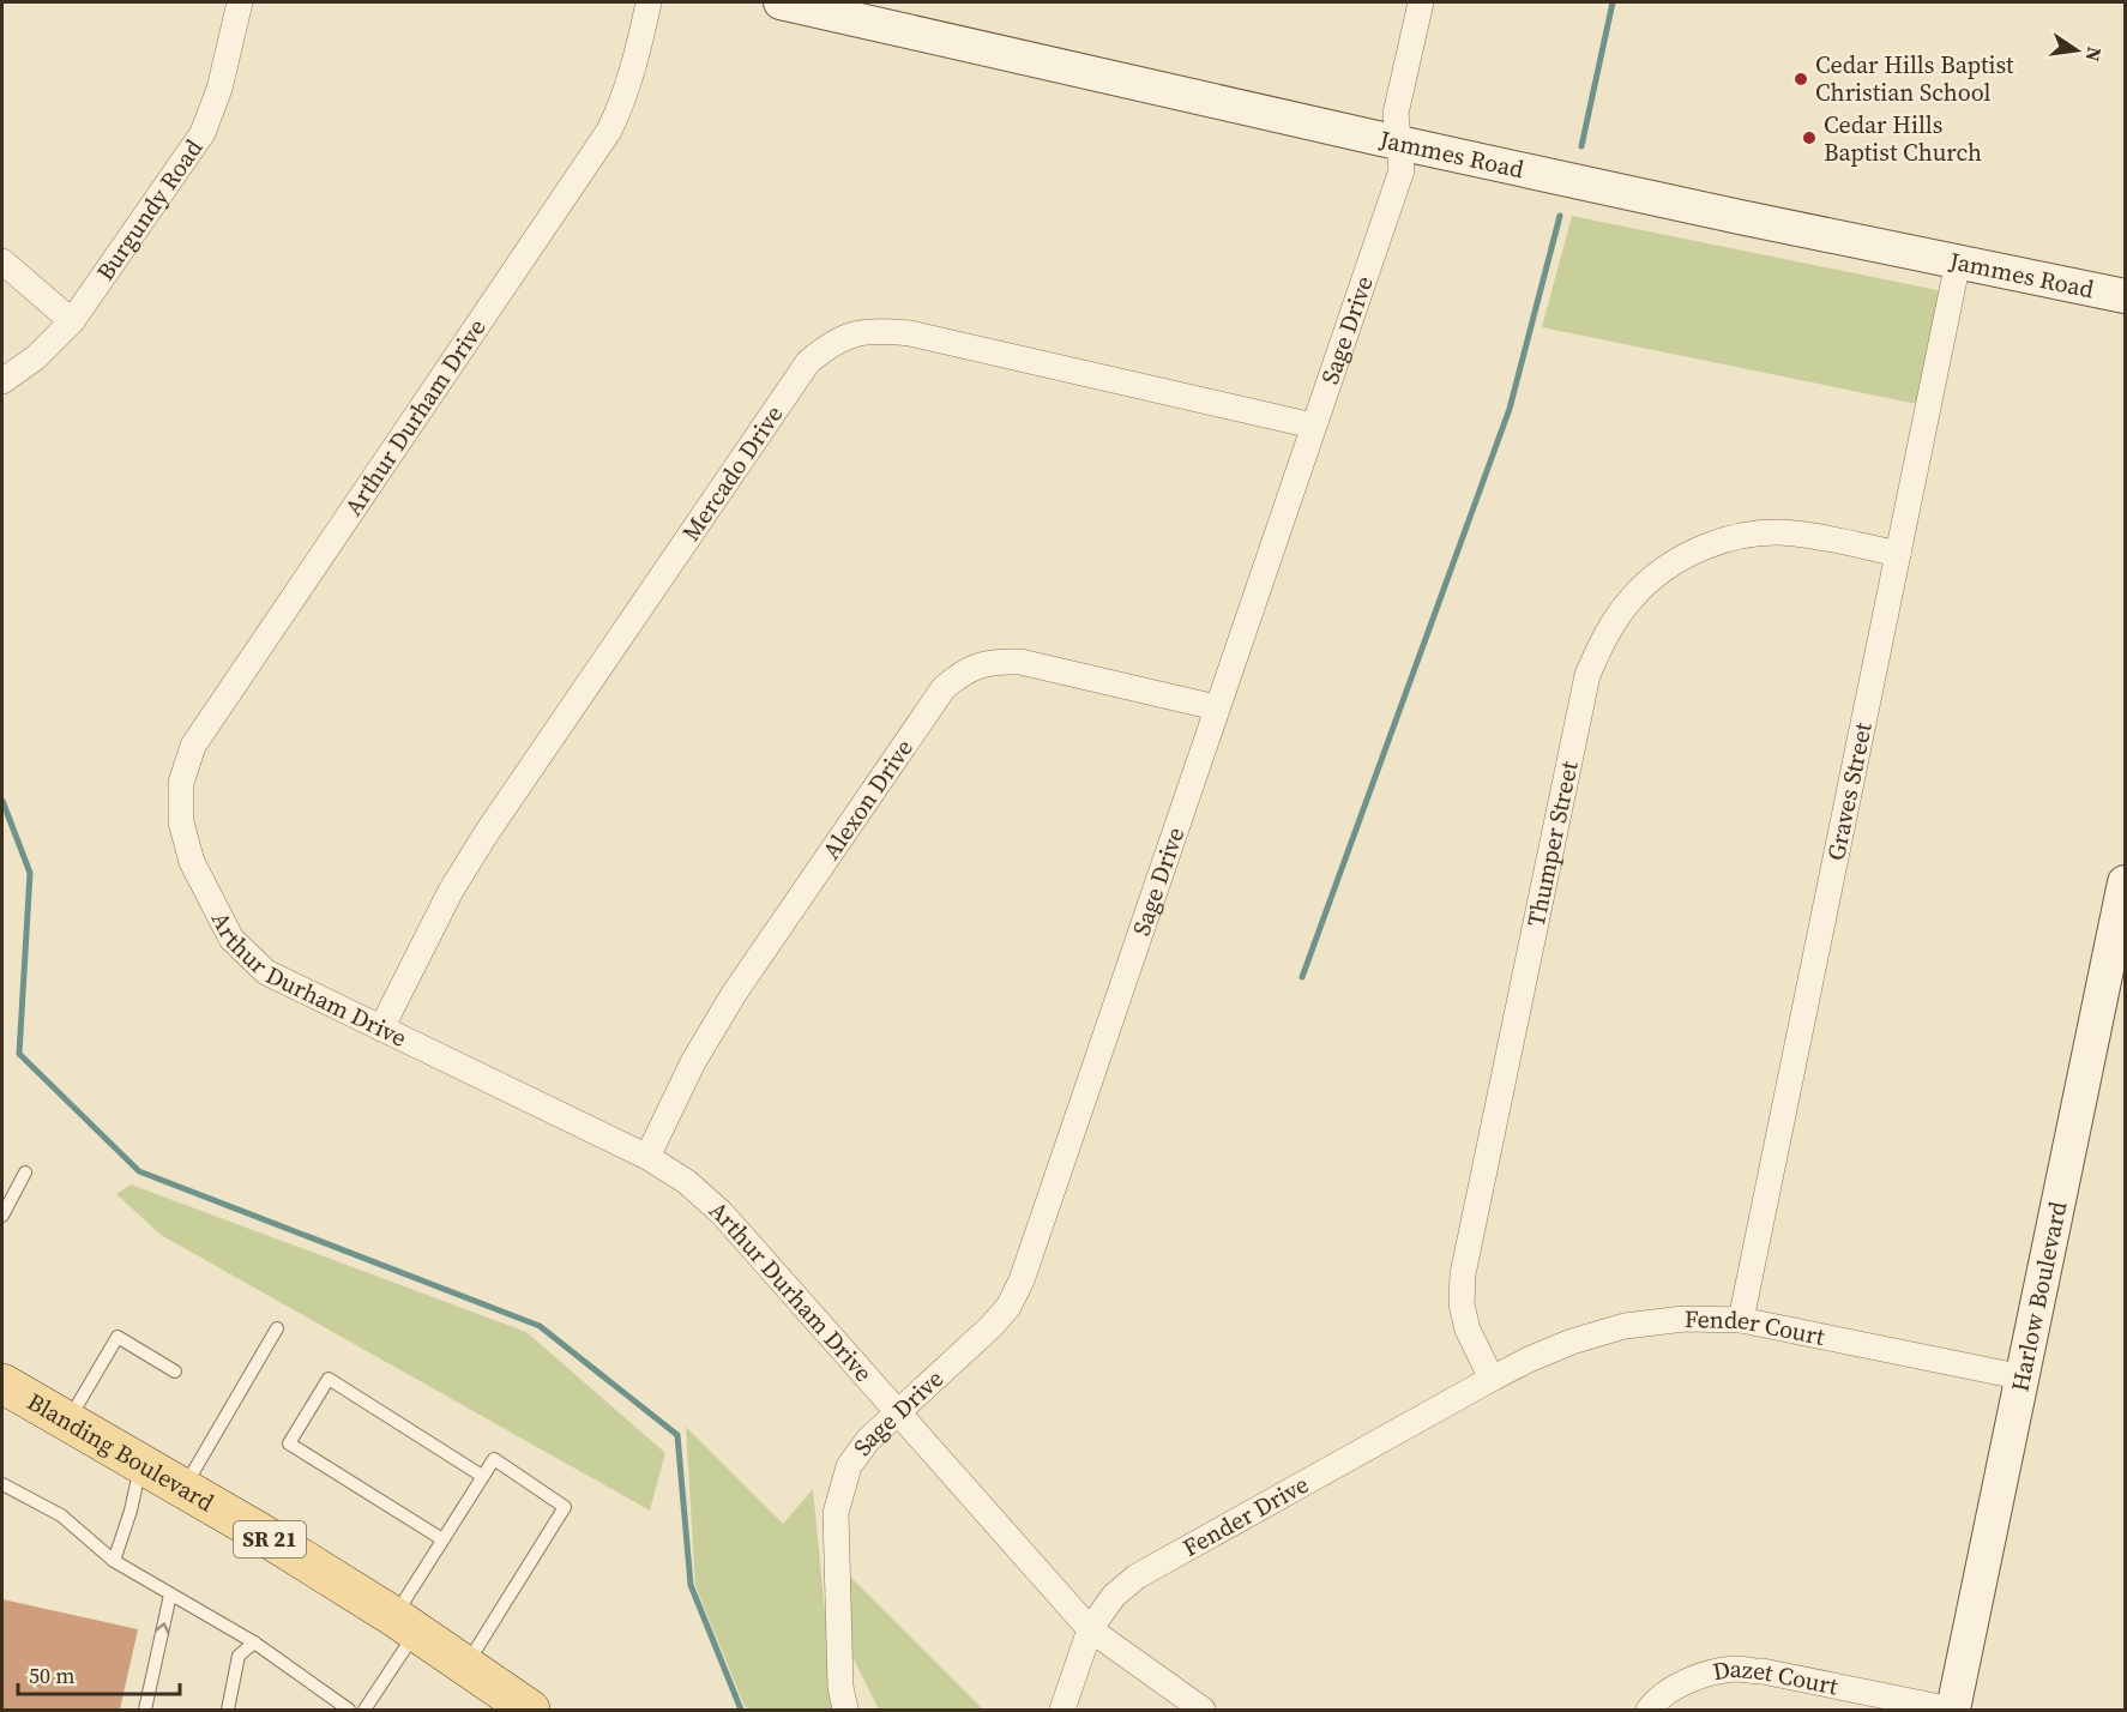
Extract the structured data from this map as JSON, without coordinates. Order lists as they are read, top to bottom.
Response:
{
  "streets": {
    "main road": ["Blanding Boulevard", "SR 21"],
    "street": [
      "Jammes Road",
      "Burgundy Road",
      "Sage Drive",
      "Arthur Durham Drive",
      "Mercado Drive",
      "Graves Street",
      "Alexon Drive",
      "Thumper Street",
      "Harlow Boulevard",
      "Fender Court",
      "Fender Drive",
      "Dazet Court"
    ]
  },
  "crossings": [
    ["Jammes Road", "Sage Drive"],
    ["Jammes Road", "Graves Street"],
    ["Sage Drive", "Arthur Durham Drive"],
    ["Sage Drive", "Mercado Drive"],
    ["Sage Drive", "Alexon Drive"],
    ["Arthur Durham Drive", "Mercado Drive"],
    ["Arthur Durham Drive", "Alexon Drive"],
    ["Arthur Durham Drive", "Fender Drive"],
    ["Graves Street", "Thumper Street"],
    ["Graves Street", "Fender Court"],
    ["Thumper Street", "Fender Court"],
    ["Thumper Street", "Fender Drive"],
    ["Harlow Boulevard", "Fender Court"],
    ["Harlow Boulevard", "Dazet Court"],
    ["Fender Court", "Fender Drive"]
  ],
  "places": ["Cedar Hills Baptist Christian School", "Cedar Hills Baptist Church"],
  "scale_bar": "50 m",
  "north": "right"
}
